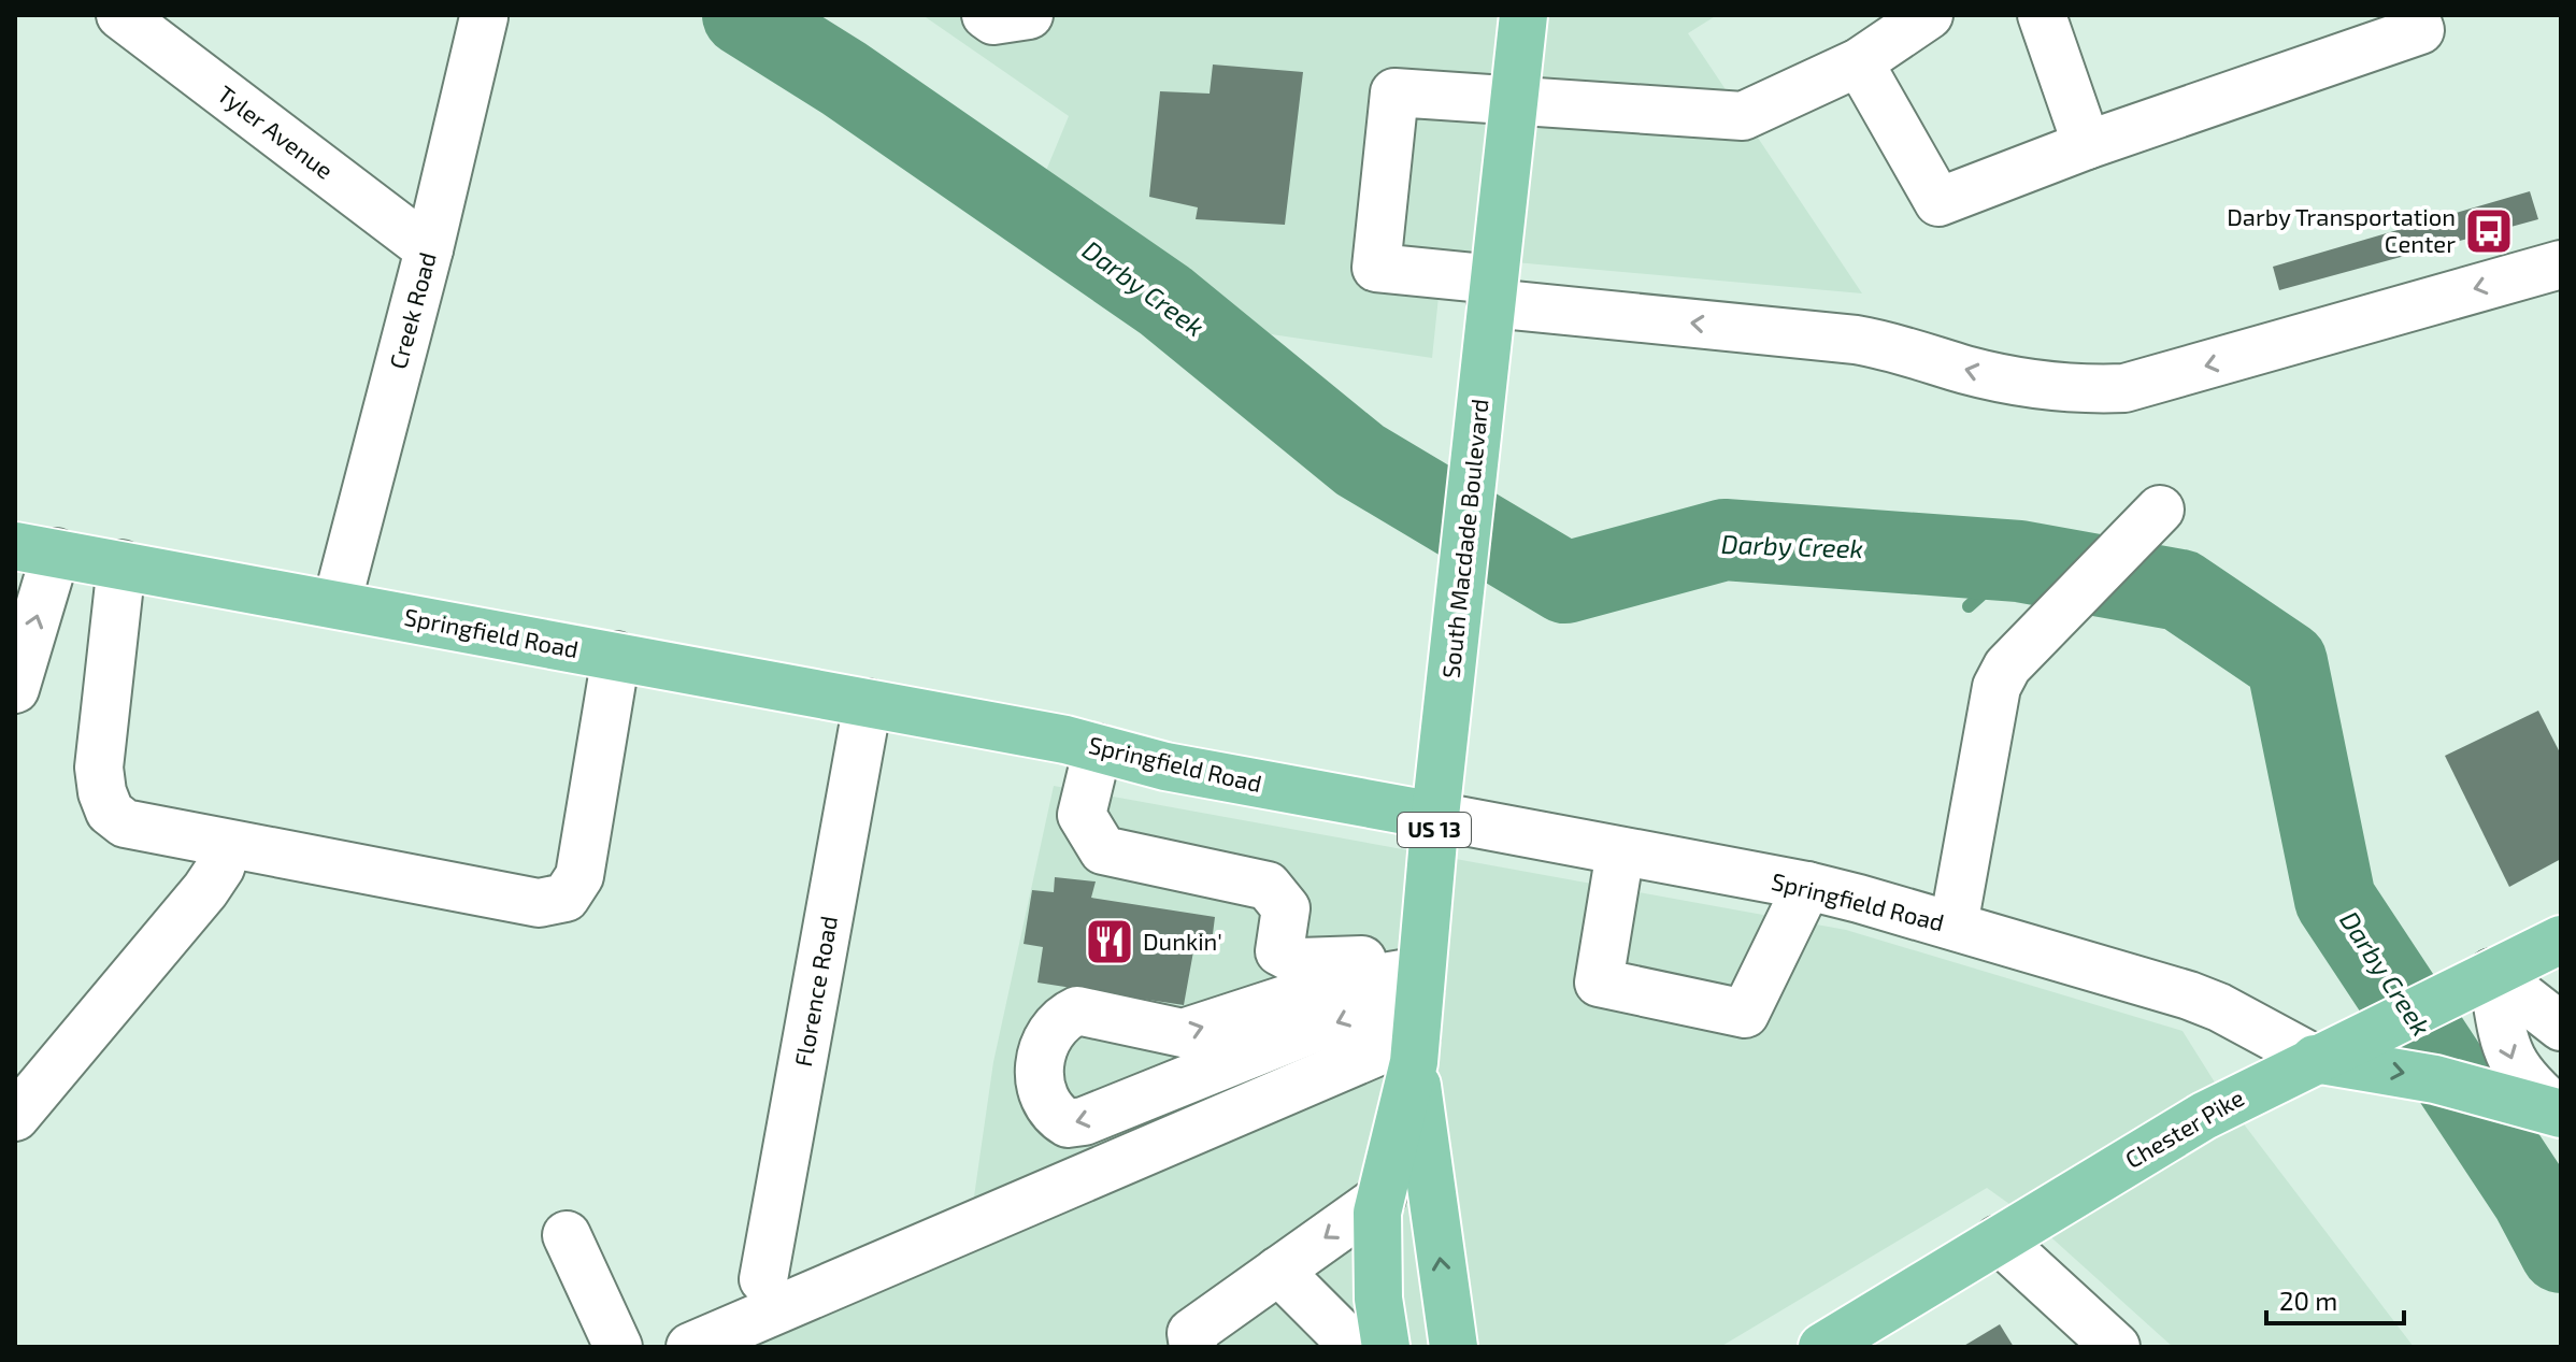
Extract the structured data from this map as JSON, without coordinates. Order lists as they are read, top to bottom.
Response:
{
  "streets": {
    "main road": [
      "South Macdade Boulevard",
      "Springfield Road",
      "US 13",
      "Chester Pike"
    ],
    "street": ["Tyler Avenue", "Creek Road", "Florence Road"]
  },
  "crossings": [
    ["Tyler Avenue", "Creek Road"],
    ["Creek Road", "Springfield Road"],
    ["South Macdade Boulevard", "Springfield Road"],
    ["Springfield Road", "Florence Road"],
    ["Springfield Road", "Chester Pike"]
  ],
  "water": ["Darby Creek"],
  "places": {
    "bus stop": ["Darby Transportation Center"],
    "restaurant": ["Dunkin'"]
  },
  "scale_bar": "20 m"
}
